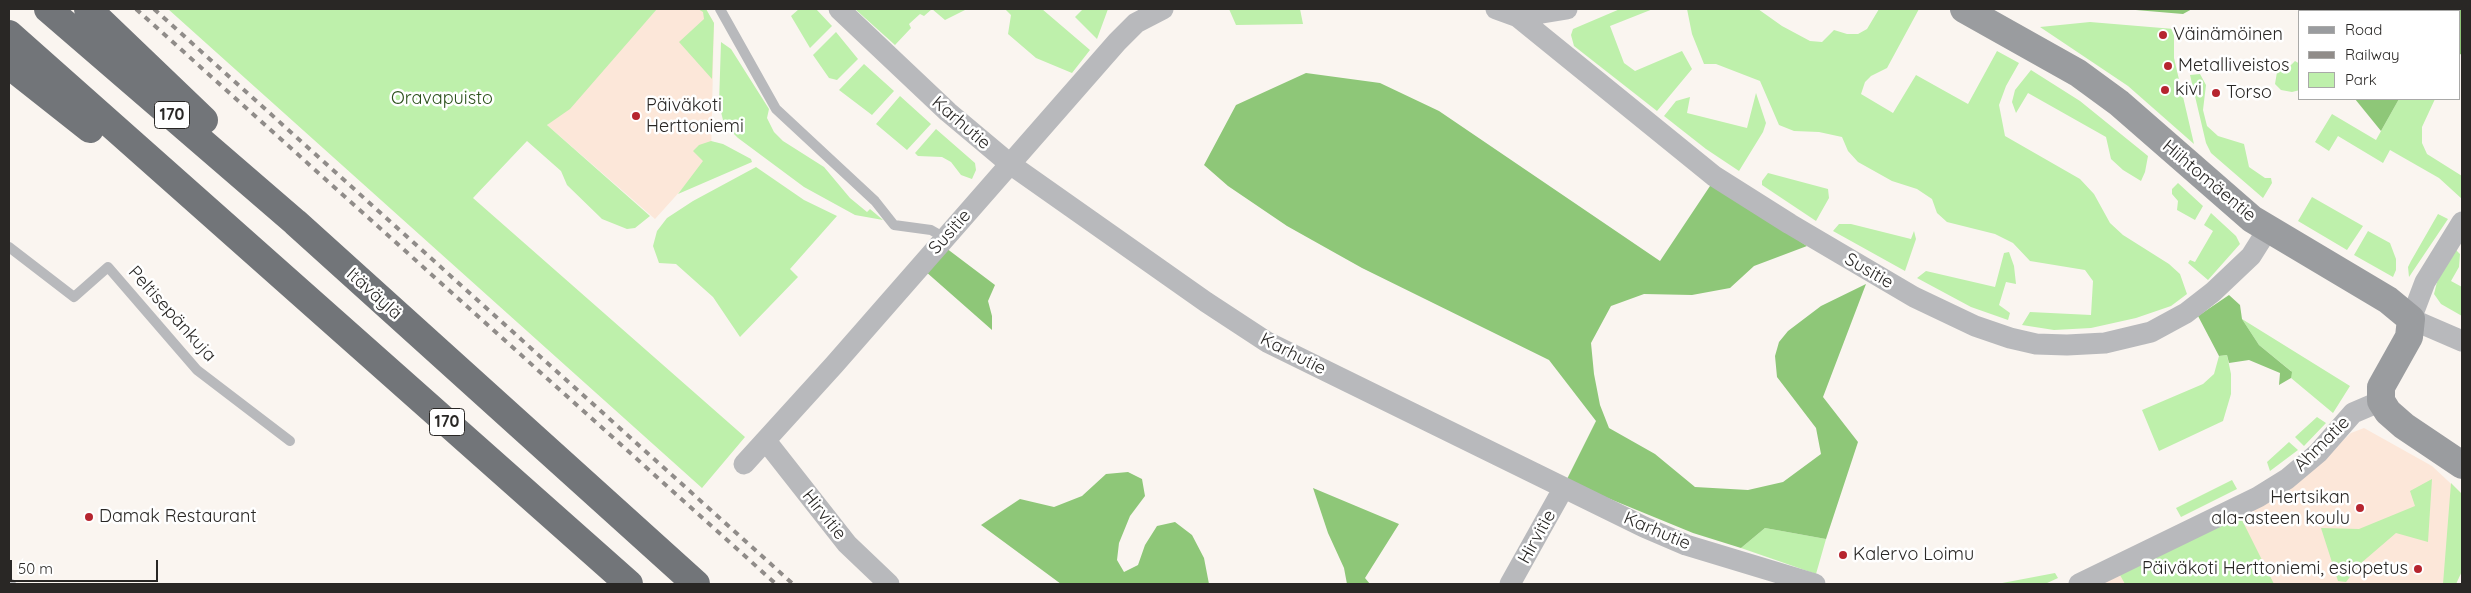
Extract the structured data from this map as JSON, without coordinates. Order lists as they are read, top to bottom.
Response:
{
  "streets": {
    "highway": ["170", "Itäväylä"],
    "street": [
      "Karhutie",
      "Hiihtomäentie",
      "Susitie",
      "Ahmatie",
      "Hirvitie"
    ],
    "lane": ["Peltisepänkuja"]
  },
  "crossings": [
    ["Karhutie", "Susitie"],
    ["Karhutie", "Hirvitie"],
    ["Hiihtomäentie", "Susitie"],
    ["Susitie", "Hirvitie"]
  ],
  "parks": ["Oravapuisto"],
  "places": [
    "Väinämöinen",
    "Metalliveistos",
    "kivi",
    "Torso",
    "Päiväkoti Herttoniemi",
    "Hertsikan ala-asteen koulu",
    "Damak Restaurant",
    "Kalervo Loimu",
    "Päiväkoti Herttoniemi, esiopetus"
  ],
  "legend": ["Road", "Railway", "Park"],
  "scale_bar": "50 m"
}
